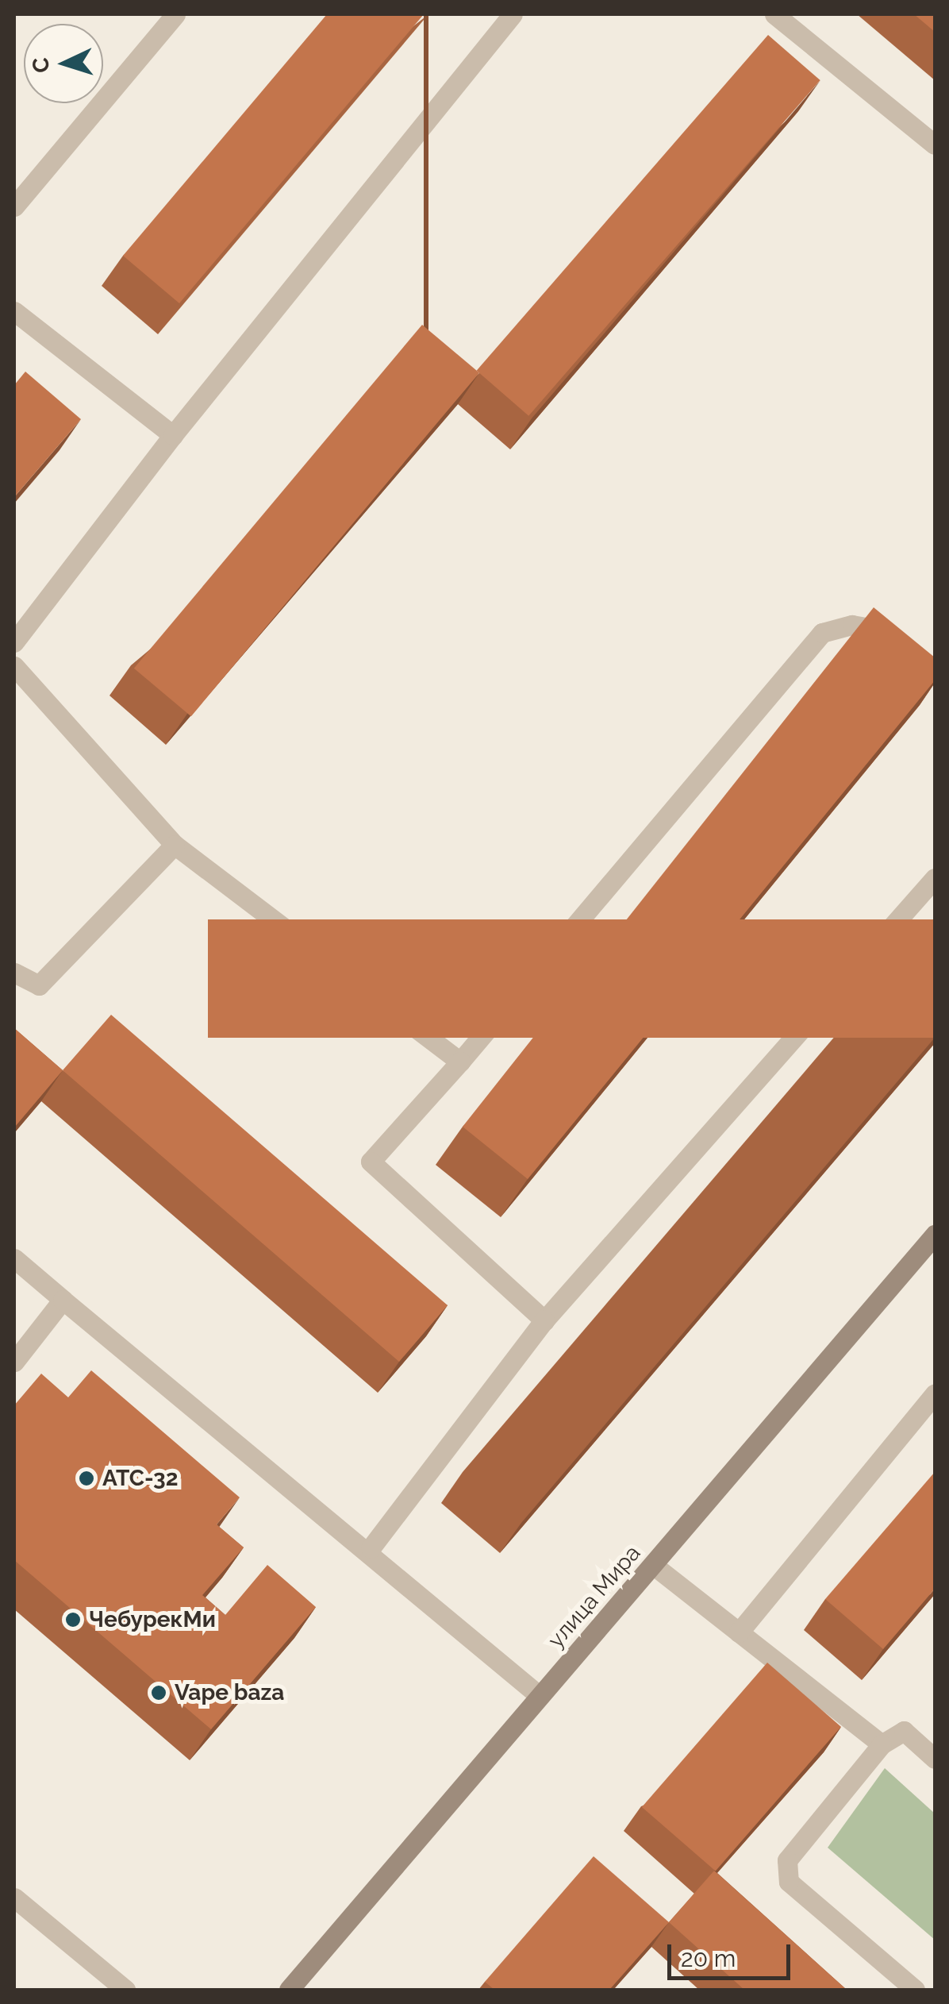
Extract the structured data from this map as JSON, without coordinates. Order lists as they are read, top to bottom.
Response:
{
  "streets": {
    "main road": ["улица Мира"]
  },
  "places": ["АТС-32", "ЧебурекМи", "Vape baza"],
  "scale_bar": "20 m",
  "north": "left"
}
